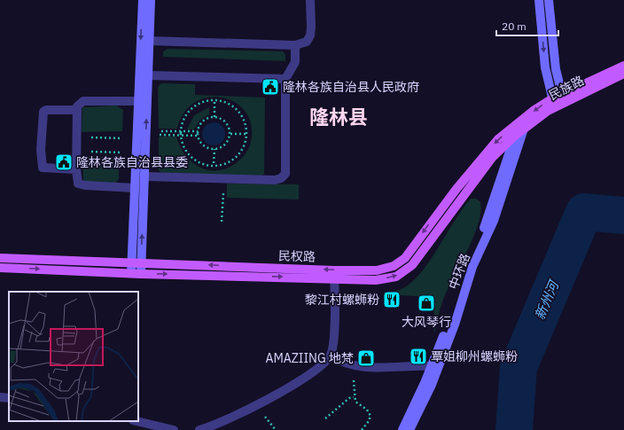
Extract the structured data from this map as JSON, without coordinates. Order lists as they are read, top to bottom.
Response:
{
  "streets": {
    "main road": ["民族路", "民权路"],
    "street": ["中环路"]
  },
  "crossings": [
    ["民族路", "民权路"],
    ["民族路", "中环路"],
    ["民权路", "中环路"]
  ],
  "districts": ["隆林县"],
  "water": ["新州河"],
  "places": {
    "public building": ["隆林各族自治县人民政府", "隆林各族自治县县委"],
    "restaurant": ["黎江村螺蛳粉", "覃姐柳州螺蛳粉"],
    "shop": ["大风琴行", "AMAZIING 地梵"]
  },
  "scale_bar": "20 m"
}
